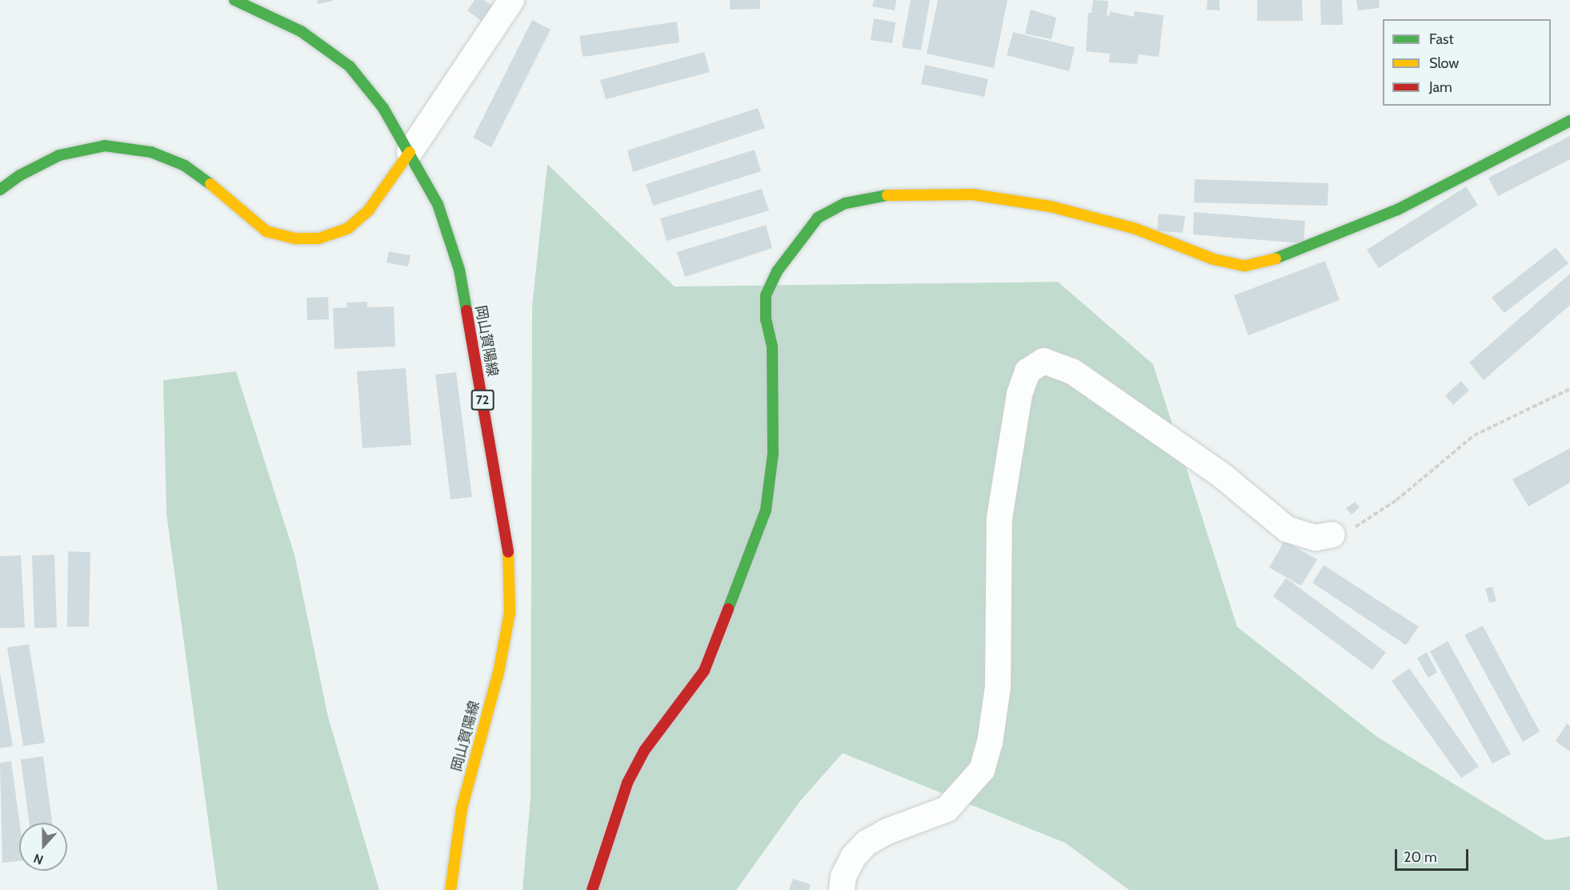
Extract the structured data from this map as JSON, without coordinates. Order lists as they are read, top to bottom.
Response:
{
  "streets": {
    "street": ["岡山賀陽線", "72"]
  },
  "legend": ["Fast", "Slow", "Jam"],
  "scale_bar": "20 m",
  "north": "bottom"
}
